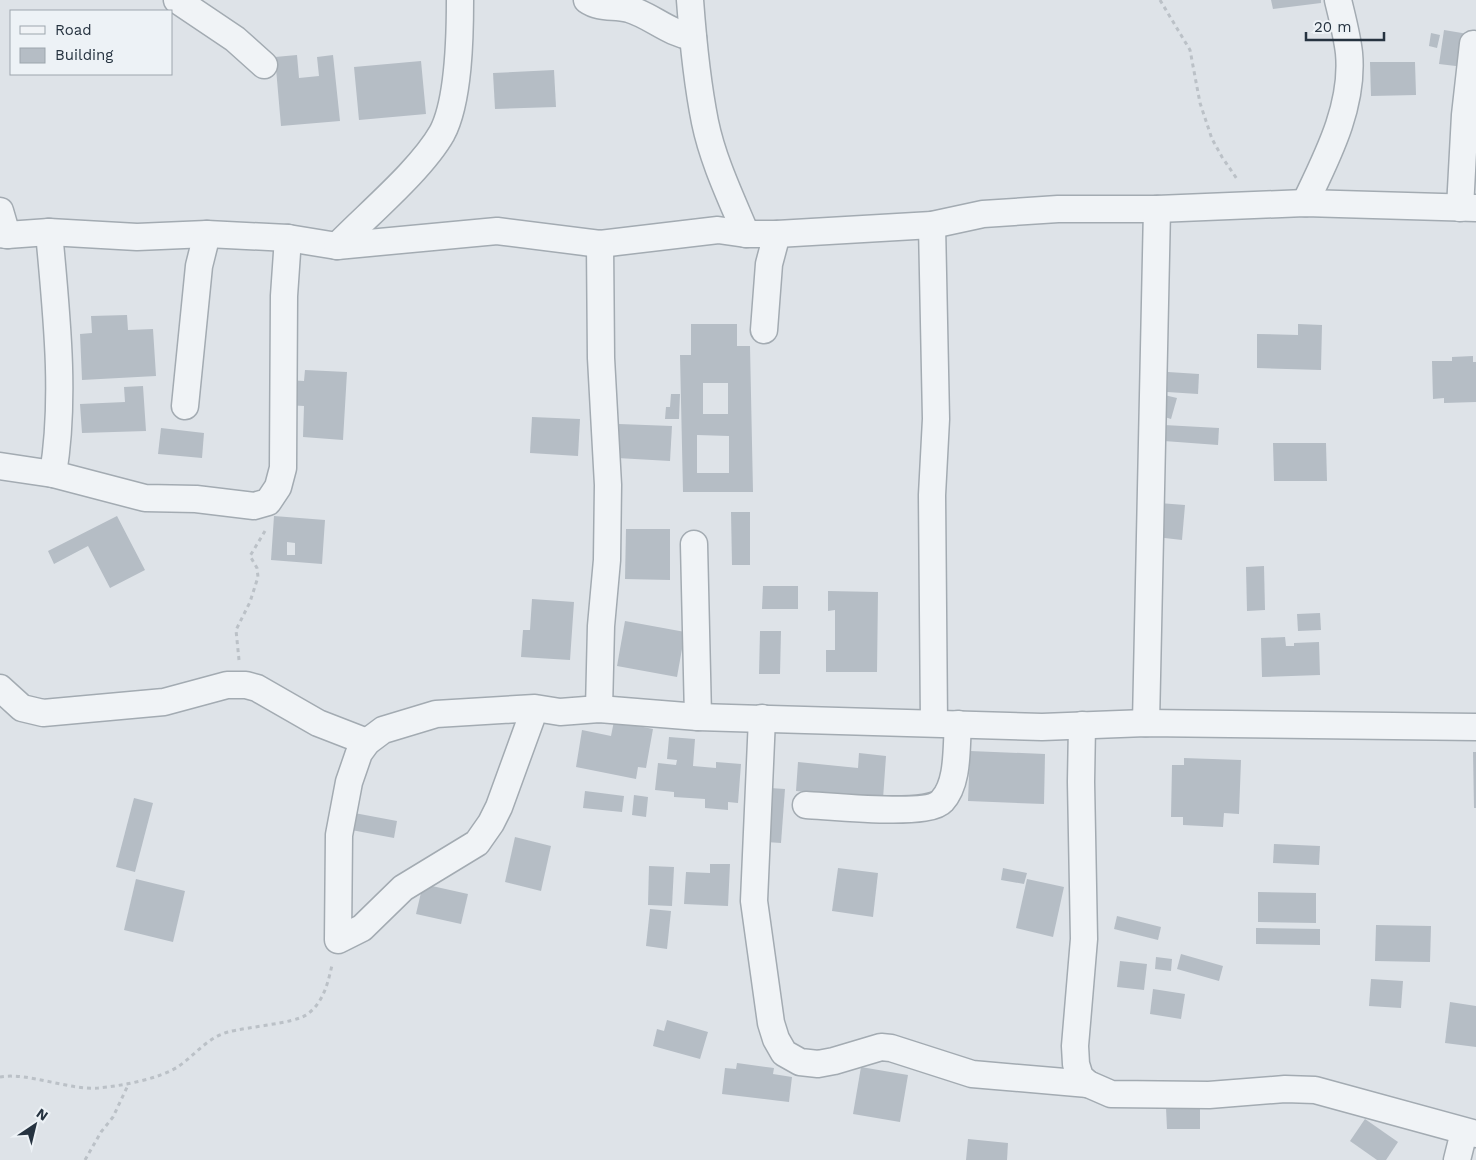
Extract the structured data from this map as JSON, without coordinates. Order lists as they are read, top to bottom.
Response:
{
  "legend": ["Road", "Building"],
  "scale_bar": "20 m",
  "north": "top right"
}
